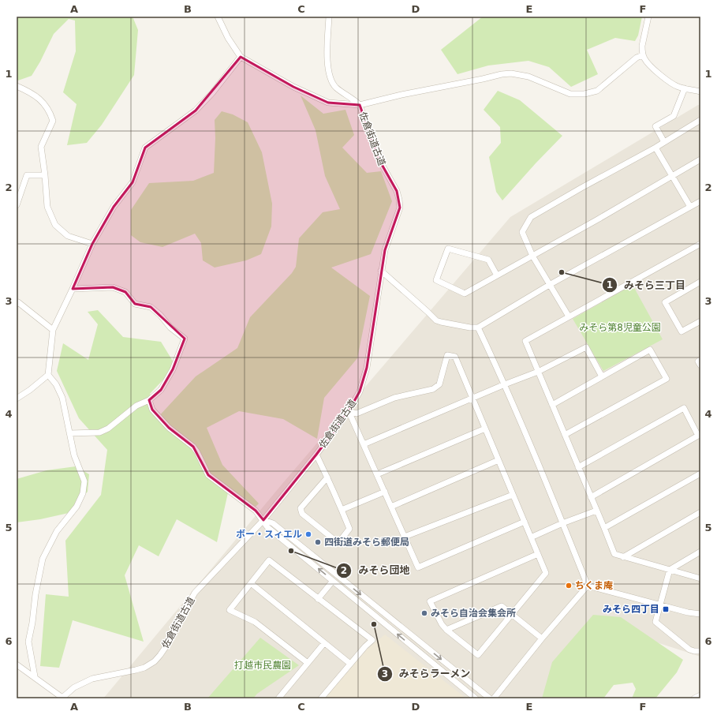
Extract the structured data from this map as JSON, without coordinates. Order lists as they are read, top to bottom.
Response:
{
  "streets": {
    "street": ["佐倉街道古道"]
  },
  "parks": ["みそら第8児童公園", "打越市民農園"],
  "places": {
    "other": [
      "みそら三丁目",
      "ボー・スィエル",
      "四街道みそら郵便局",
      "みそら団地",
      "ちくま庵",
      "みそら自治会集会所",
      "みそらラーメン"
    ],
    "transit": ["みそら四丁目"]
  },
  "grid": {
    "columns": [
      "A",
      "B",
      "C",
      "D",
      "E",
      "F"
    ],
    "rows": [
      "1",
      "2",
      "3",
      "4",
      "5",
      "6"
    ]
  }
}
